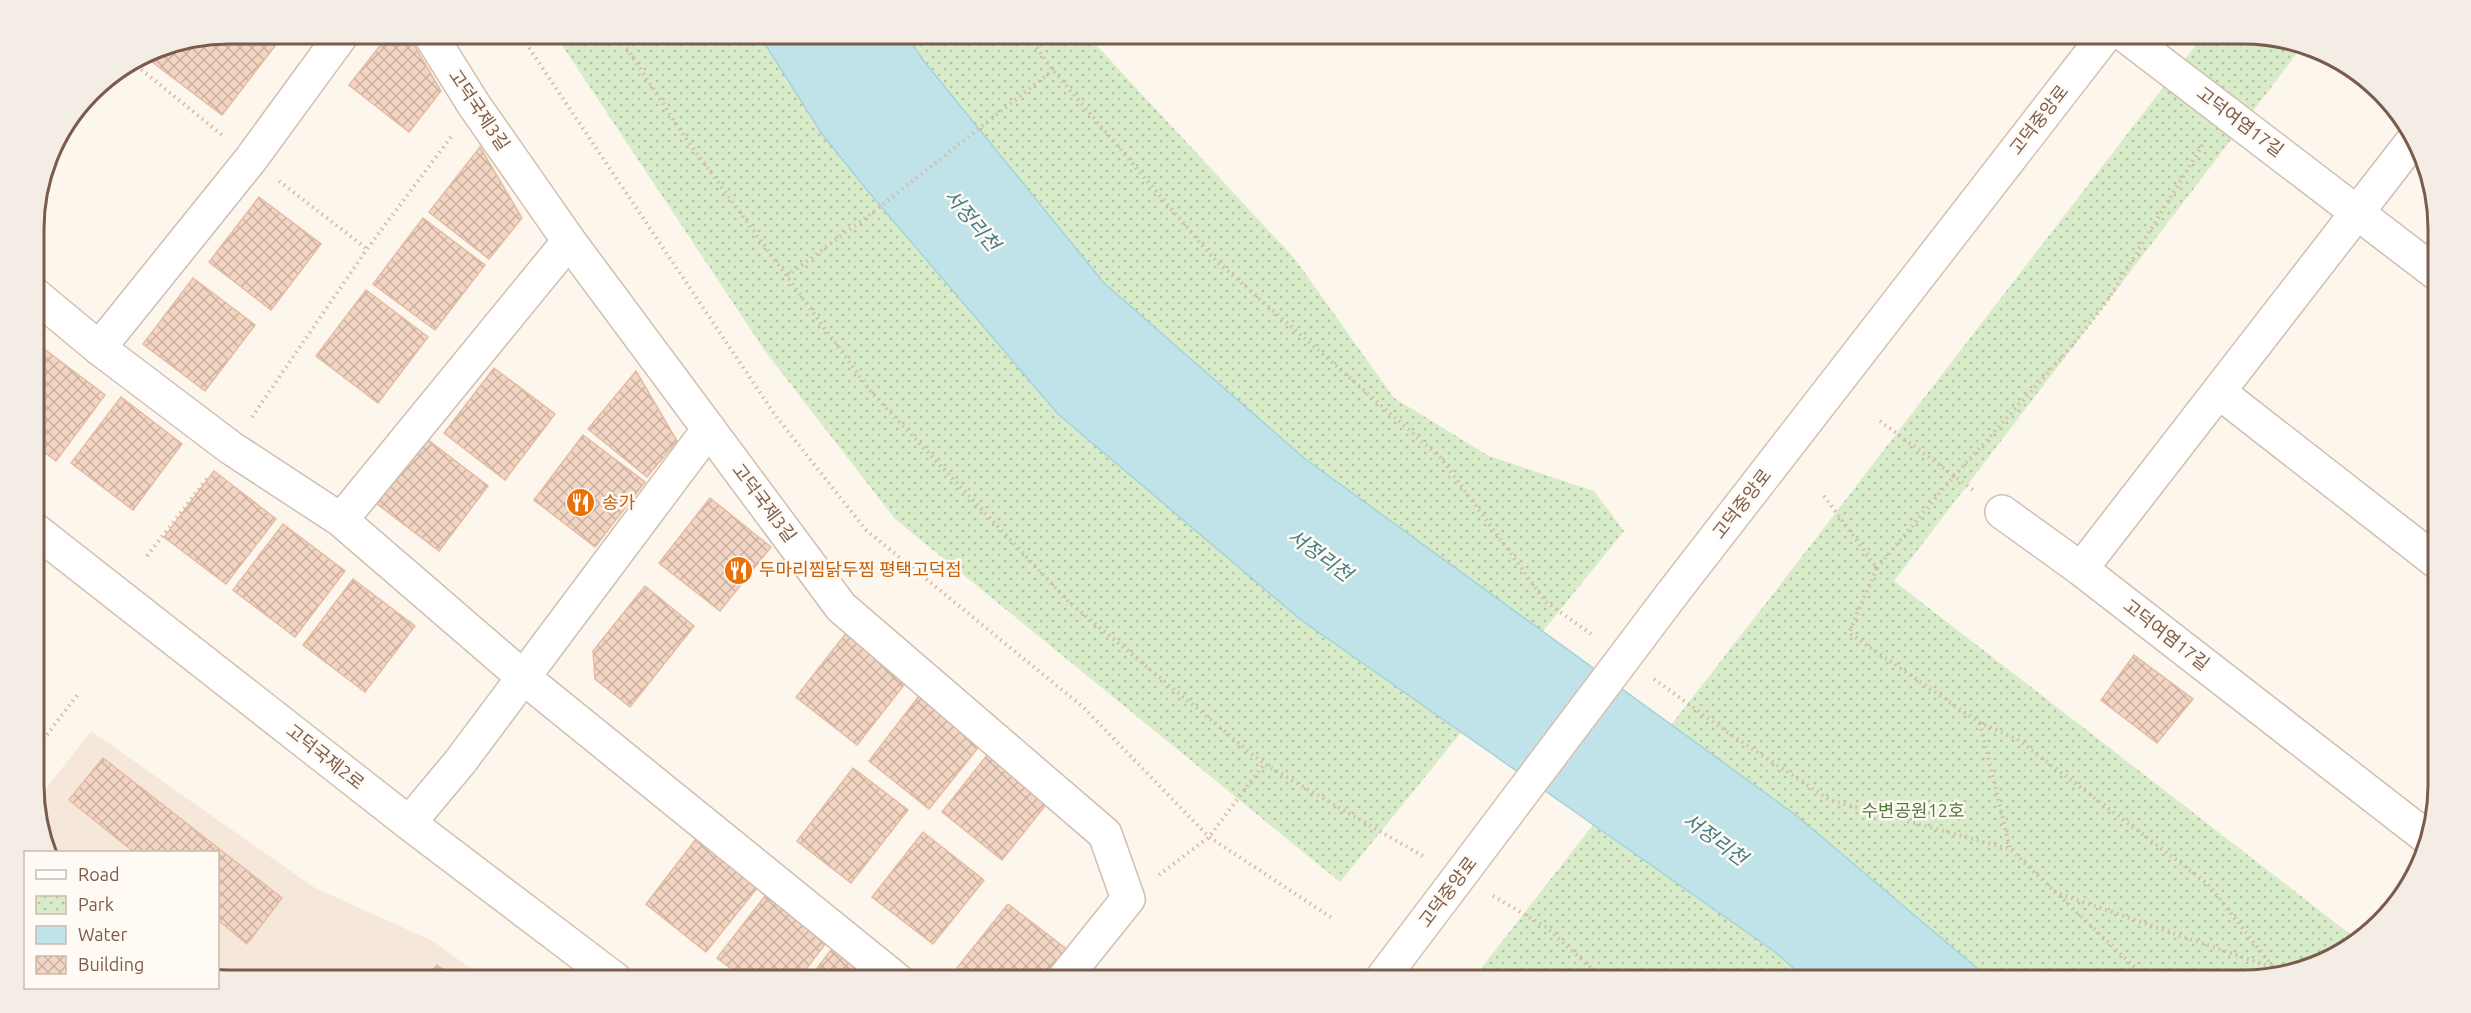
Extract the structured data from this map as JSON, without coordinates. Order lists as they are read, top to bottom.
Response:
{
  "streets": {
    "street": [
      "고덕국제3길",
      "고덕중앙로",
      "고덕여염17길",
      "고덕국제2로"
    ]
  },
  "water": ["서정리천"],
  "parks": ["수변공원12호"],
  "places": {
    "restaurant": ["송가", "두마리찜닭두찜 평택고덕점"]
  },
  "legend": [
    "Road",
    "Park",
    "Water",
    "Building"
  ]
}
